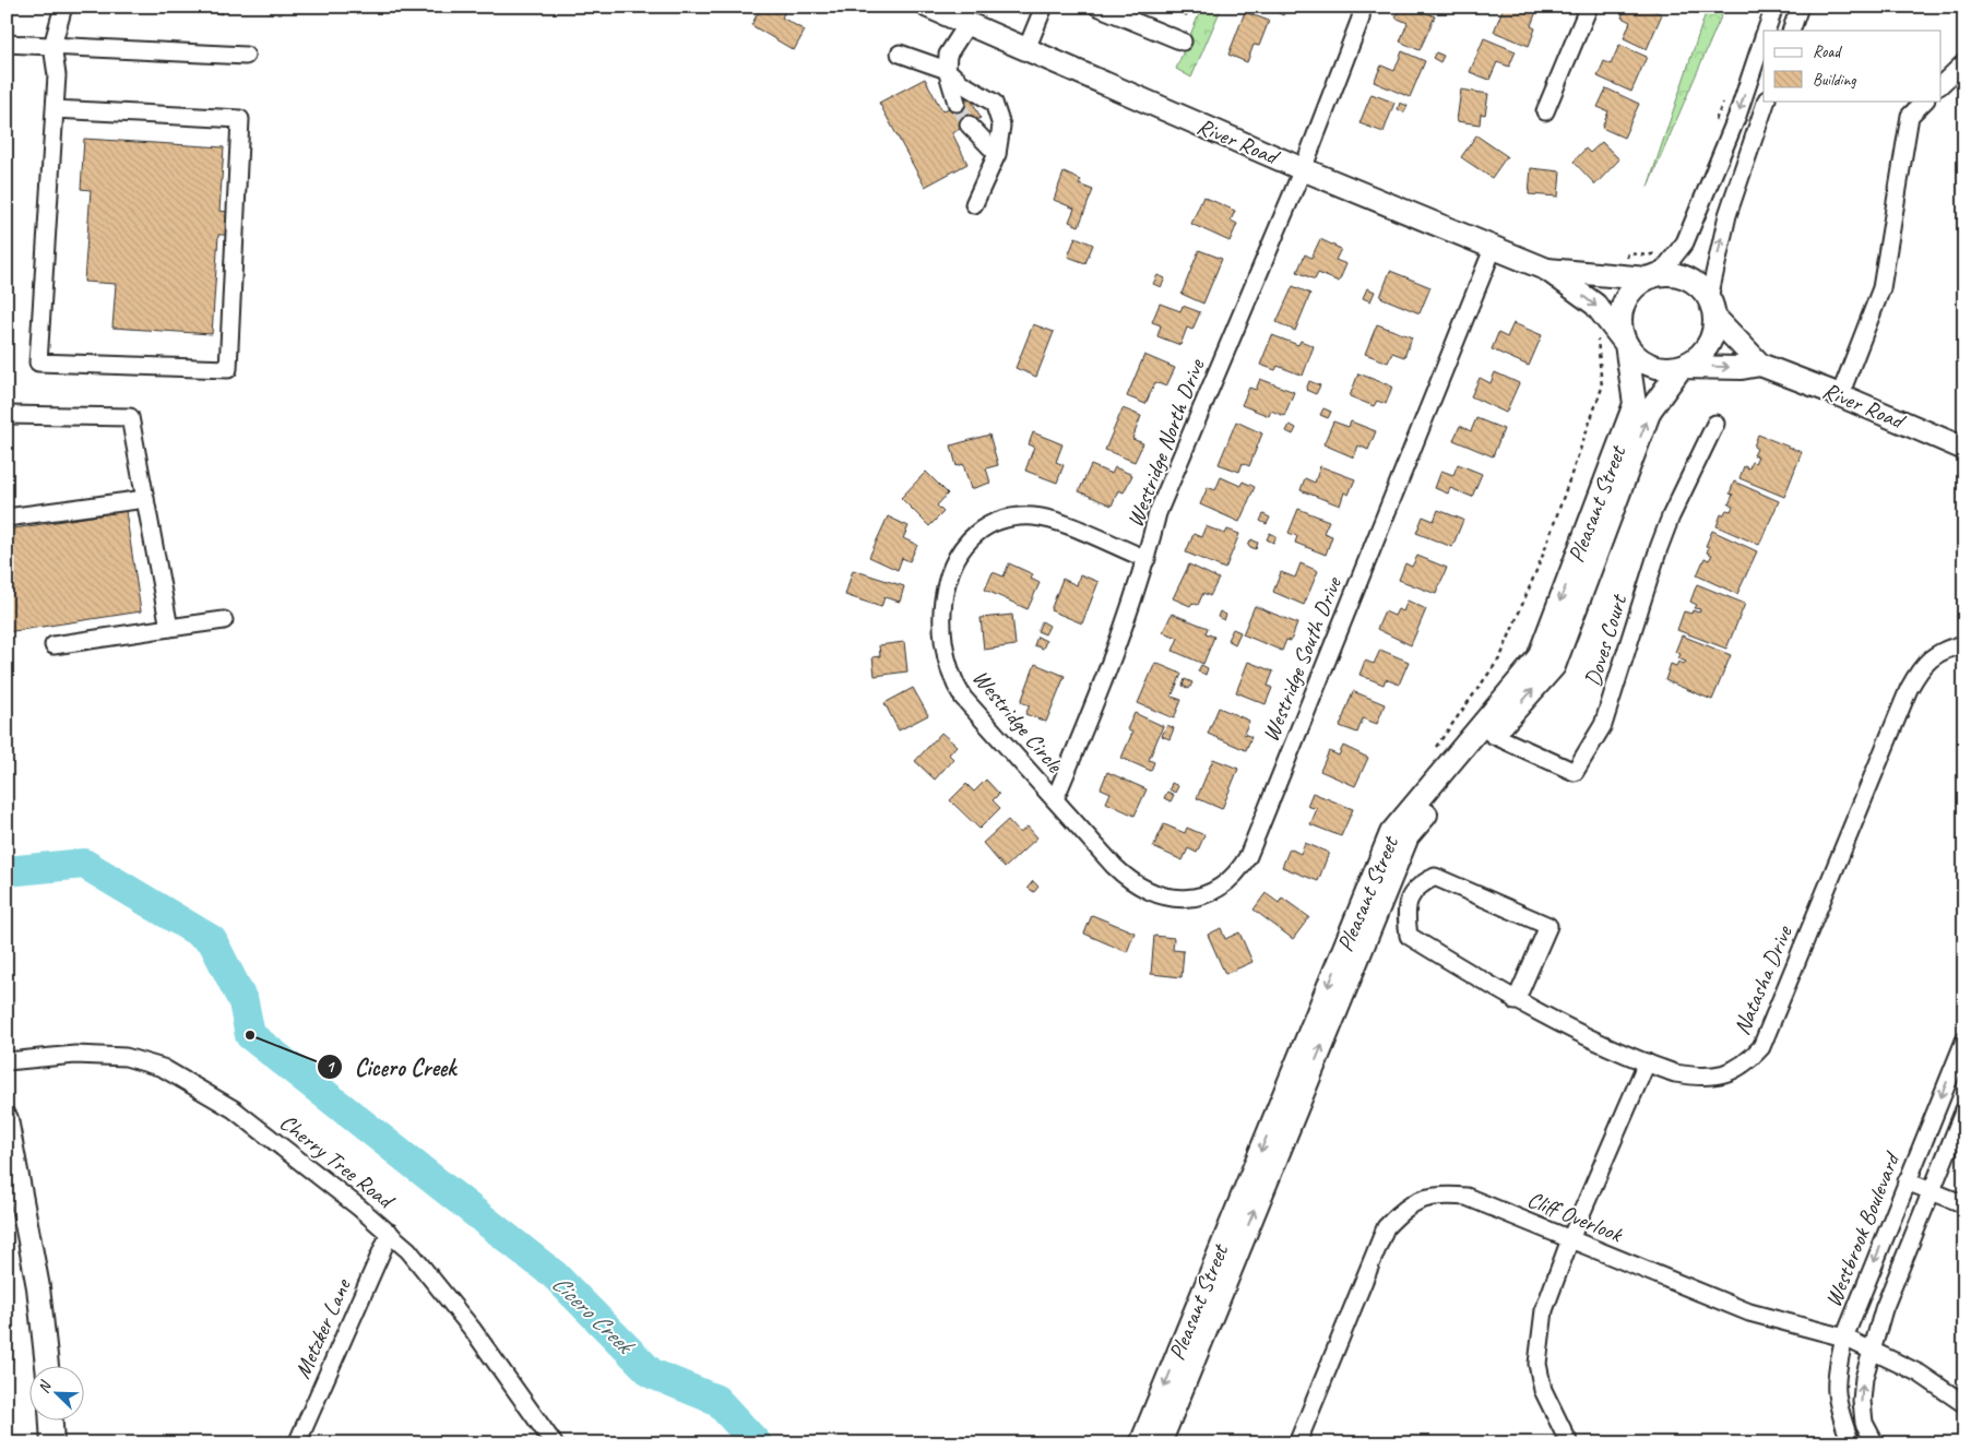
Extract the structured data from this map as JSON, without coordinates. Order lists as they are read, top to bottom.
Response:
{
  "streets": {
    "main road": ["River Road", "Pleasant Street"],
    "street": [
      "Westridge North Drive",
      "Doves Court",
      "Westridge South Drive",
      "Westridge Circle",
      "Natasha Drive",
      "Cherry Tree Road",
      "Cliff Overlook",
      "Westbrook Boulevard",
      "Metzker Lane"
    ]
  },
  "crossings": [
    ["River Road", "Westridge North Drive"],
    ["River Road", "Pleasant Street"],
    ["River Road", "Westridge South Drive"],
    ["Westridge North Drive", "Westridge South Drive"],
    ["Westridge North Drive", "Westridge Circle"],
    ["Pleasant Street", "Doves Court"],
    ["Westridge South Drive", "Westridge Circle"],
    ["Cherry Tree Road", "Metzker Lane"],
    ["Cliff Overlook", "Westbrook Boulevard"]
  ],
  "water": ["Cicero Creek"],
  "places": ["Cicero Creek"],
  "legend": ["Road", "Building"],
  "north": "top left"
}
